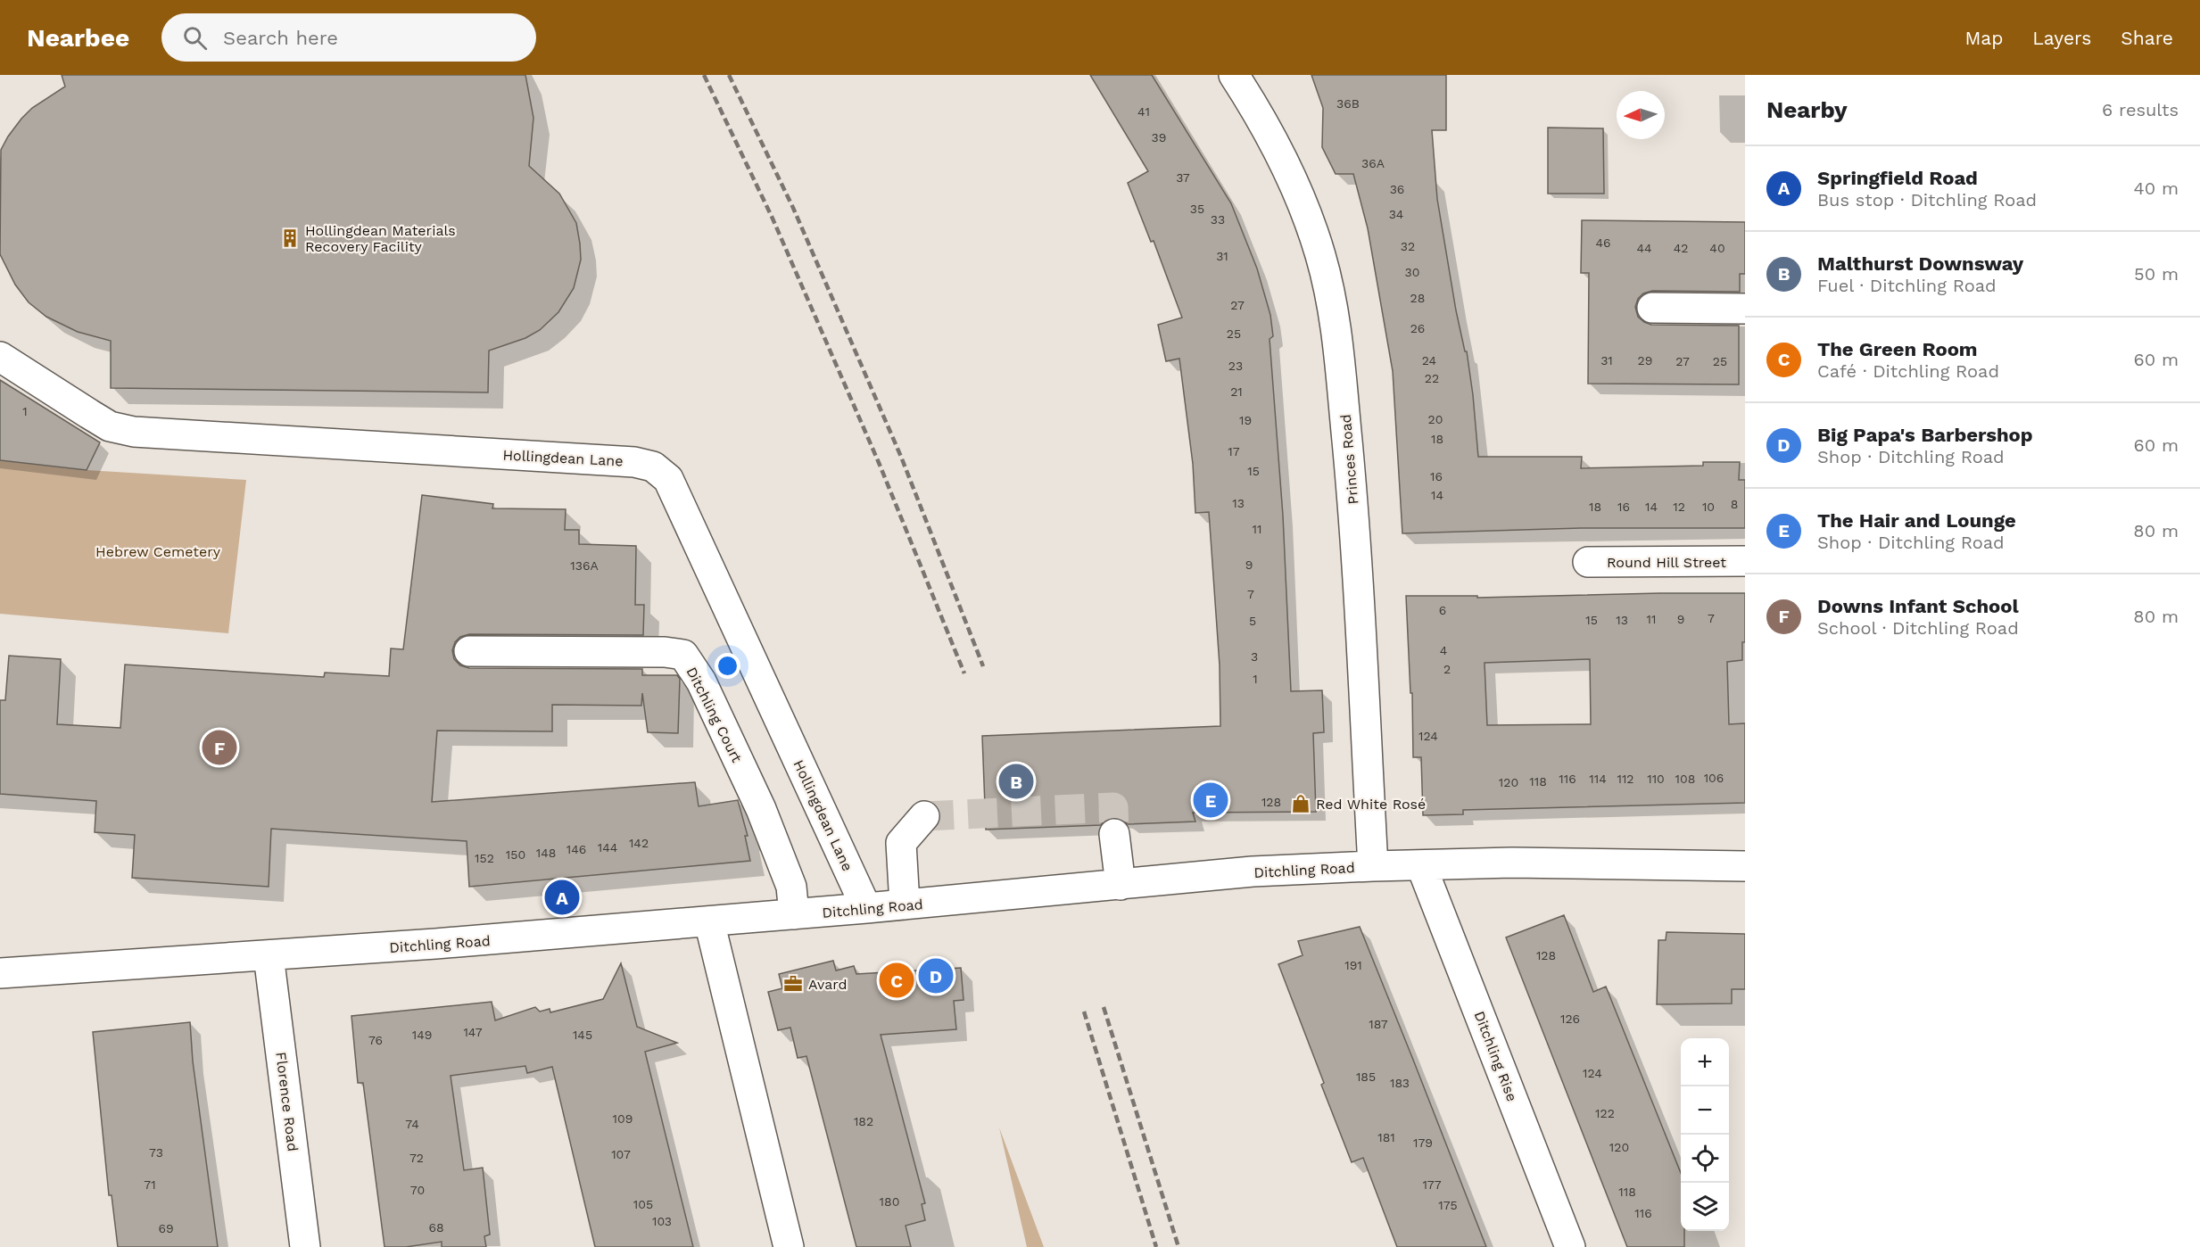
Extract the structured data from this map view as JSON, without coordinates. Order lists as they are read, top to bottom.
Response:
{
  "streets": {
    "street": [
      "Hollingdean Lane",
      "Princes Road",
      "Round Hill Street",
      "Ditchling Court",
      "Ditchling Road",
      "Ditchling Rise",
      "Florence Road"
    ]
  },
  "crossings": [
    ["Hollingdean Lane", "Ditchling Road"],
    ["Princes Road", "Ditchling Road"],
    ["Ditchling Court", "Ditchling Road"],
    ["Ditchling Road", "Ditchling Rise"],
    ["Ditchling Road", "Florence Road"]
  ],
  "parks": ["Hebrew Cemetery"],
  "places": {
    "building": ["Hollingdean Materials Recovery Facility"],
    "shop": ["Red White Rosé"],
    "office": ["Avard"]
  },
  "house_numbers": [
    "36B",
    "41",
    "39",
    "36A",
    "37",
    "36",
    "35",
    "34",
    "33",
    "46",
    "32",
    "44",
    "42",
    "40",
    "31",
    "30",
    "28",
    "27",
    "26",
    "25",
    "24",
    "31",
    "29",
    "27",
    "25",
    "23",
    "22",
    "21",
    "1",
    "20",
    "19",
    "18",
    "17",
    "15",
    "16",
    "14",
    "13",
    "8",
    "18",
    "16",
    "14",
    "12",
    "10",
    "11",
    "9",
    "136A",
    "7",
    "6",
    "7",
    "11",
    "9",
    "15",
    "13",
    "5",
    "4",
    "3",
    "2",
    "1",
    "124",
    "106",
    "116",
    "114",
    "112",
    "110",
    "108",
    "118",
    "120",
    "128",
    "142",
    "144",
    "146",
    "148",
    "150",
    "152",
    "128",
    "191",
    "126",
    "187",
    "147",
    "149",
    "145",
    "76",
    "124",
    "185",
    "183",
    "122",
    "109",
    "182",
    "74",
    "181",
    "179",
    "120",
    "73",
    "107",
    "72",
    "71",
    "177",
    "70",
    "118",
    "180",
    "105",
    "175",
    "116",
    "103",
    "68",
    "69"
  ],
  "north": "left",
  "page": {
    "header": "Nearbee",
    "search": "Search here",
    "nav": ["Map", "Layers", "Share"],
    "heading": ["Nearby", "6 results"],
    "list": [
      {
        "mark": "A",
        "name": "Springfield Road",
        "note": "Bus stop · Ditchling Road",
        "value": "40 m"
      },
      {
        "mark": "B",
        "name": "Malthurst Downsway",
        "note": "Fuel · Ditchling Road",
        "value": "50 m"
      },
      {
        "mark": "C",
        "name": "The Green Room",
        "note": "Café · Ditchling Road",
        "value": "60 m"
      },
      {
        "mark": "D",
        "name": "Big Papa's Barbershop",
        "note": "Shop · Ditchling Road",
        "value": "60 m"
      },
      {
        "mark": "E",
        "name": "The Hair and Lounge",
        "note": "Shop · Ditchling Road",
        "value": "80 m"
      },
      {
        "mark": "F",
        "name": "Downs Infant School",
        "note": "School · Ditchling Road",
        "value": "80 m"
      }
    ],
    "pins": [
      "F",
      "B",
      "E",
      "A",
      "D",
      "C"
    ],
    "map_buttons": ["+", "−"]
  }
}
